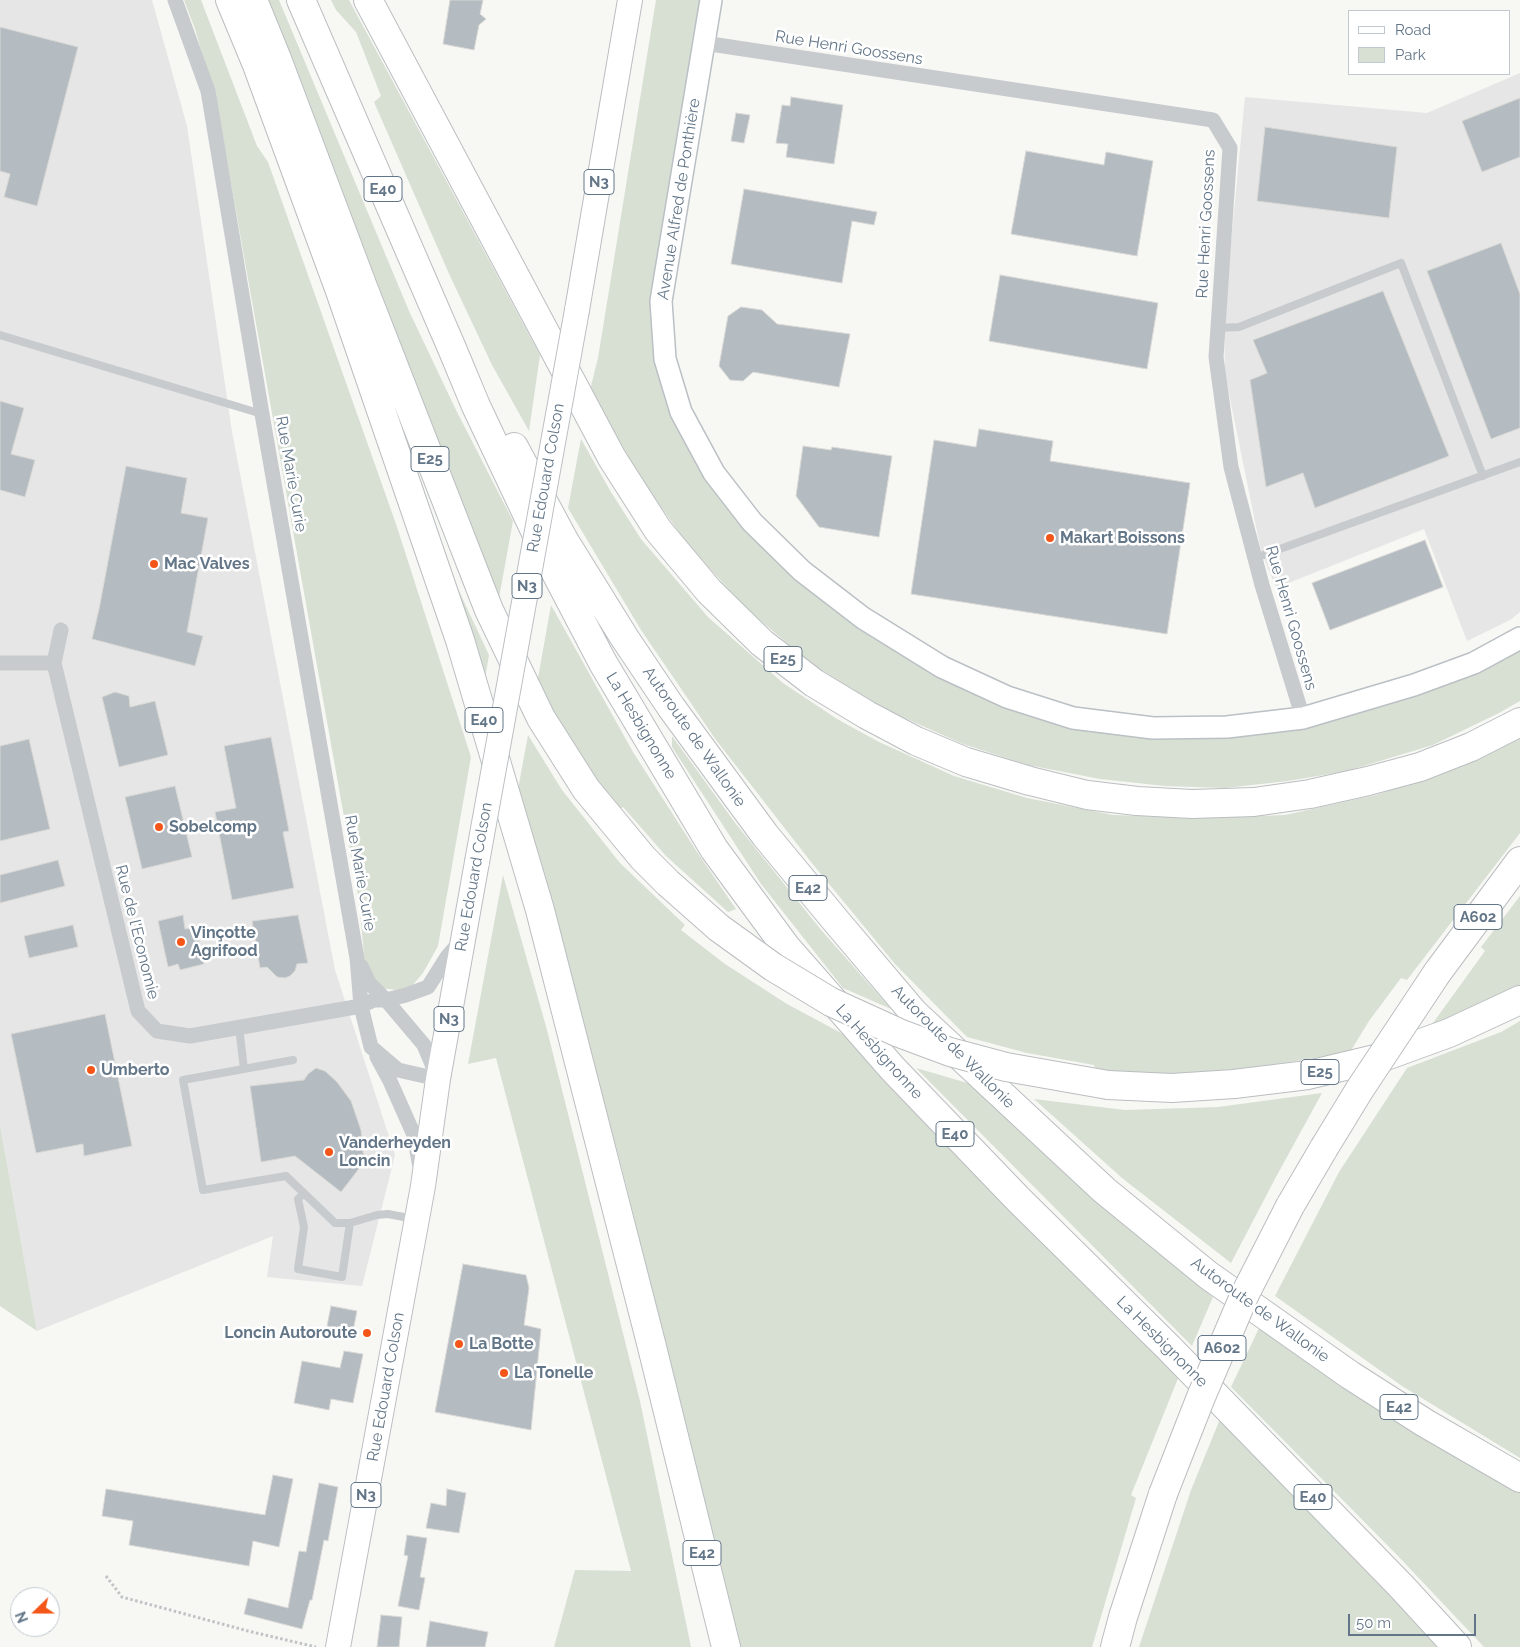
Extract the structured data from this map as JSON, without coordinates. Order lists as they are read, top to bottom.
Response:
{
  "streets": {
    "highway": [
      "E40",
      "E25",
      "La Hesbignonne",
      "Autoroute de Wallonie",
      "E42",
      "A602"
    ],
    "main road": ["N3", "Rue Edouard Colson"],
    "street": [
      "Rue Henri Goossens",
      "Avenue Alfred de Ponthière",
      "Rue Marie Curie",
      "Rue de l'Economie"
    ]
  },
  "crossings": [
    ["Rue Henri Goossens", "Avenue Alfred de Ponthière"],
    ["E40", "La Hesbignonne"],
    ["E40", "Autoroute de Wallonie"],
    ["E40", "E42"],
    ["Rue Edouard Colson", "Rue de l'Economie"],
    ["La Hesbignonne", "Autoroute de Wallonie"]
  ],
  "places": [
    "Makart Boissons",
    "Mac Valves",
    "Sobelcomp",
    "Vinçotte Agrifood",
    "Umberto",
    "Vanderheyden Loncin",
    "Loncin Autoroute",
    "La Botte",
    "La Tonelle"
  ],
  "legend": ["Road", "Park"],
  "scale_bar": "50 m",
  "north": "left"
}
